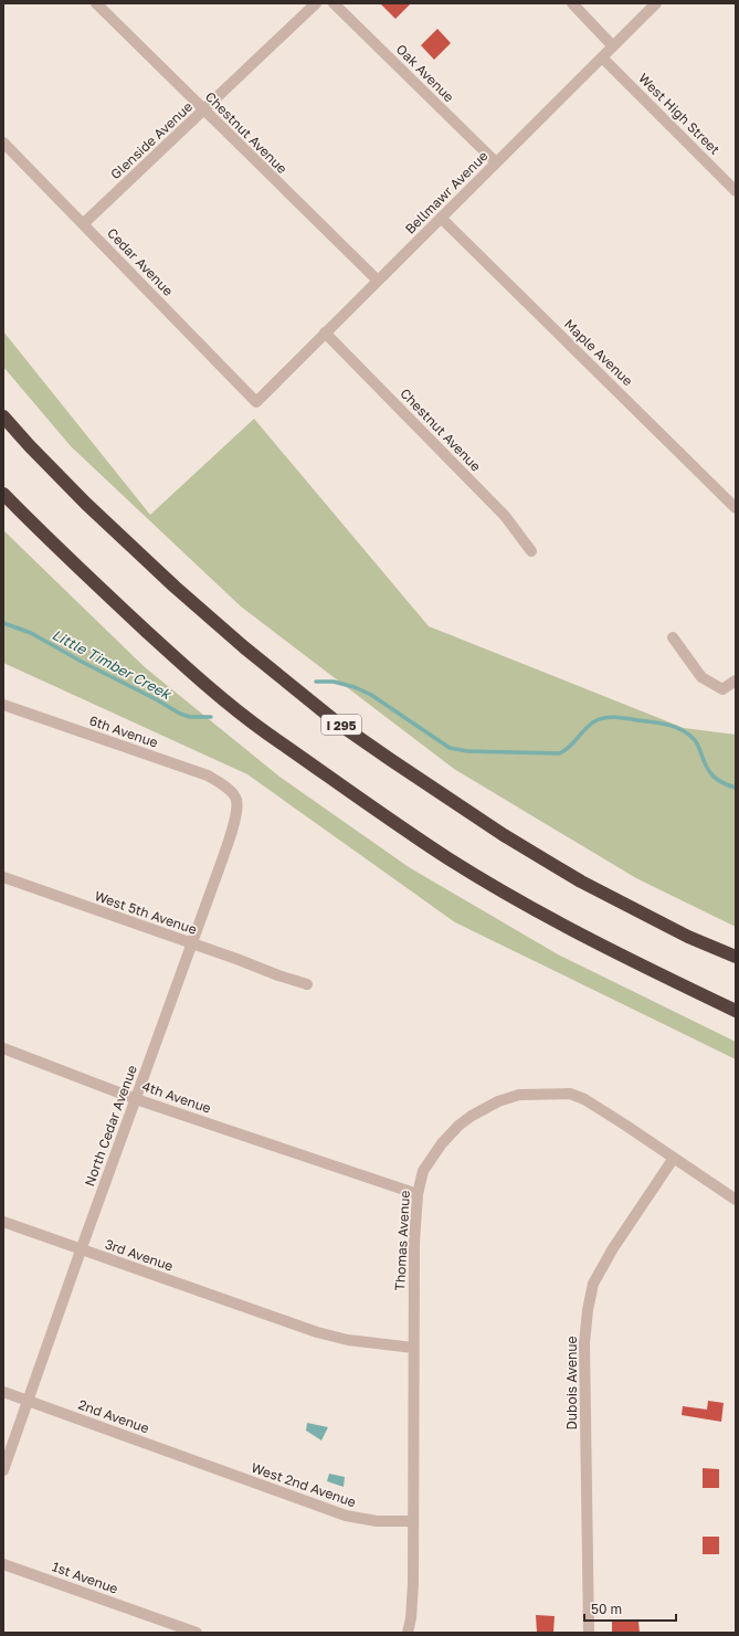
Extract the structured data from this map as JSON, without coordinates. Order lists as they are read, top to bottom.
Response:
{
  "streets": {
    "highway": ["I 295"],
    "street": [
      "Oak Avenue",
      "West High Street",
      "Chestnut Avenue",
      "Glenside Avenue",
      "Bellmawr Avenue",
      "Cedar Avenue",
      "Maple Avenue",
      "6th Avenue",
      "West 5th Avenue",
      "4th Avenue",
      "North Cedar Avenue",
      "Thomas Avenue",
      "3rd Avenue",
      "Dubois Avenue",
      "2nd Avenue",
      "West 2nd Avenue",
      "1st Avenue"
    ]
  },
  "crossings": [
    ["Oak Avenue", "Bellmawr Avenue"],
    ["West High Street", "Bellmawr Avenue"],
    ["Chestnut Avenue", "Glenside Avenue"],
    ["Chestnut Avenue", "Bellmawr Avenue"],
    ["Glenside Avenue", "Cedar Avenue"],
    ["Bellmawr Avenue", "Cedar Avenue"],
    ["Bellmawr Avenue", "Maple Avenue"],
    ["6th Avenue", "North Cedar Avenue"],
    ["West 5th Avenue", "North Cedar Avenue"],
    ["4th Avenue", "North Cedar Avenue"],
    ["4th Avenue", "Thomas Avenue"],
    ["North Cedar Avenue", "3rd Avenue"],
    ["North Cedar Avenue", "2nd Avenue"],
    ["Thomas Avenue", "3rd Avenue"],
    ["Thomas Avenue", "Dubois Avenue"],
    ["Thomas Avenue", "West 2nd Avenue"],
    ["2nd Avenue", "West 2nd Avenue"]
  ],
  "water": ["Little Timber Creek"],
  "scale_bar": "50 m"
}
